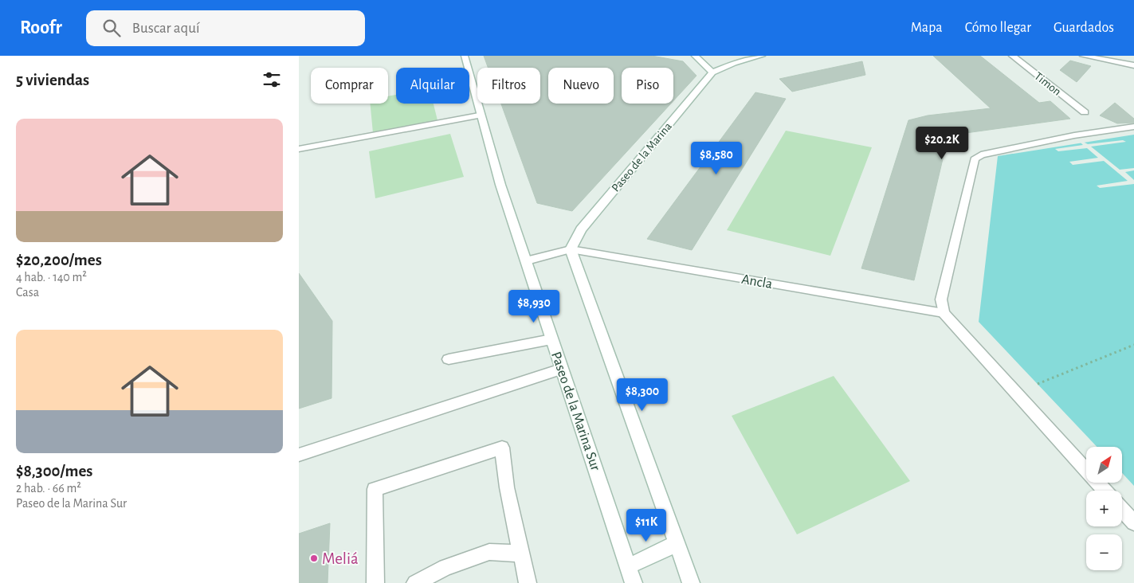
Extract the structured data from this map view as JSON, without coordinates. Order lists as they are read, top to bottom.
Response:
{
  "streets": {
    "street": [
      "Timon",
      "Paseo de la Marina",
      "Ancla",
      "Paseo de la Marina Sur"
    ]
  },
  "crossings": [
    ["Paseo de la Marina", "Ancla"]
  ],
  "places": ["Meliá"],
  "north": "top right",
  "page": {
    "header": "Roofr",
    "search": "Buscar aquí",
    "nav": ["Mapa", "Cómo llegar", "Guardados"],
    "heading": "5 viviendas",
    "chip": [
      "Comprar",
      "Alquilar",
      "Filtros",
      "Nuevo",
      "Piso"
    ],
    "list": [
      {
        "name": "$20,200/mes",
        "note": "4 hab. · 140 m² · Casa"
      },
      {
        "name": "$8,300/mes",
        "note": "2 hab. · 66 m² · Paseo de la Marina Sur"
      }
    ],
    "price": [
      "$20.2K",
      "$8,580",
      "$8,930",
      "$8,300",
      "$11K"
    ],
    "map_buttons": ["+", "−"]
  }
}
